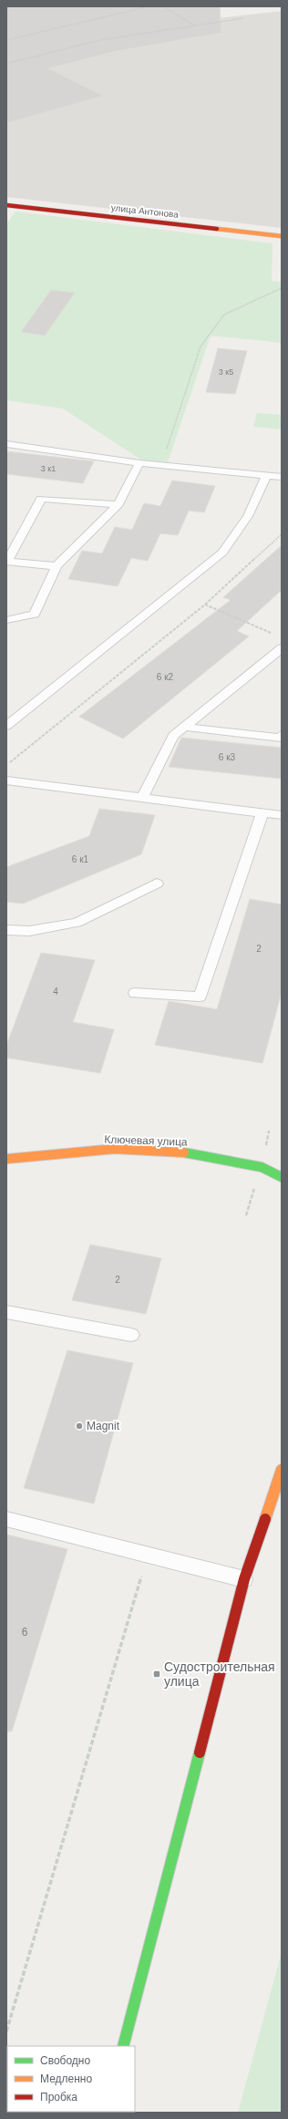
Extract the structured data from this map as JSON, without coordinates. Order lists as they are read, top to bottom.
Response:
{
  "streets": {
    "street": ["улица Антонова", "Ключевая улица"]
  },
  "places": {
    "other": ["Magnit"],
    "transit": ["Судостроительная улица"]
  },
  "house_numbers": [
    "3 к5",
    "3 к1",
    "6 к2",
    "6 к3",
    "6 к1",
    "2",
    "4",
    "2",
    "6"
  ],
  "legend": ["Свободно", "Медленно", "Пробка"]
}
